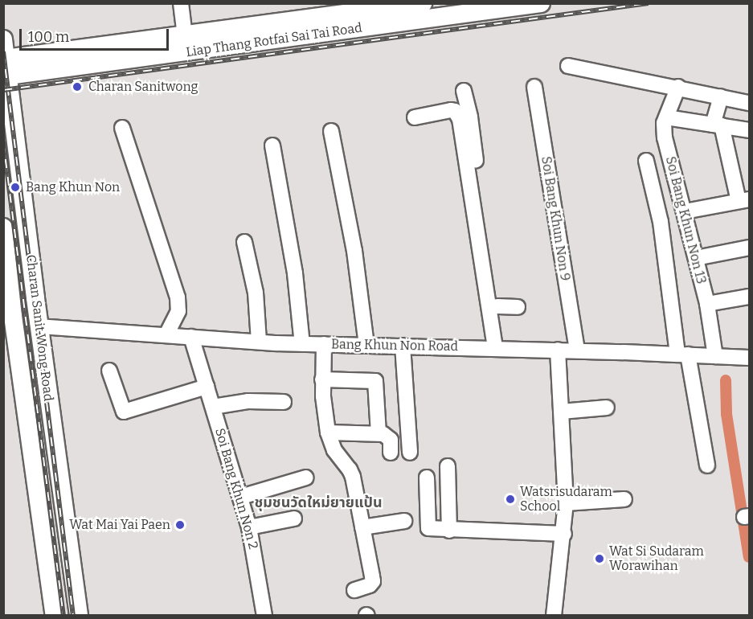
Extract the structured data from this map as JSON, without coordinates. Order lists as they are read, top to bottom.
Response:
{
  "streets": {
    "main road": ["Liap Thang Rotfai Sai Tai Road", "Charan Sanit Wong Road"],
    "street": [
      "Soi Bang Khun Non 9",
      "Soi Bang Khun Non 13",
      "Bang Khun Non Road",
      "Soi Bang Khun Non 2"
    ]
  },
  "crossings": [
    ["Liap Thang Rotfai Sai Tai Road", "Charan Sanit Wong Road"],
    ["Soi Bang Khun Non 9", "Bang Khun Non Road"],
    ["Soi Bang Khun Non 13", "Bang Khun Non Road"],
    ["Charan Sanit Wong Road", "Bang Khun Non Road"],
    ["Bang Khun Non Road", "Soi Bang Khun Non 2"]
  ],
  "districts": ["ชุมชนวัดใหม่ยายแป้น"],
  "places": [
    "Charan Sanitwong",
    "Bang Khun Non",
    "Watsrisudaram School",
    "Wat Mai Yai Paen",
    "Wat Si Sudaram Worawihan"
  ],
  "scale_bar": "100 m"
}
